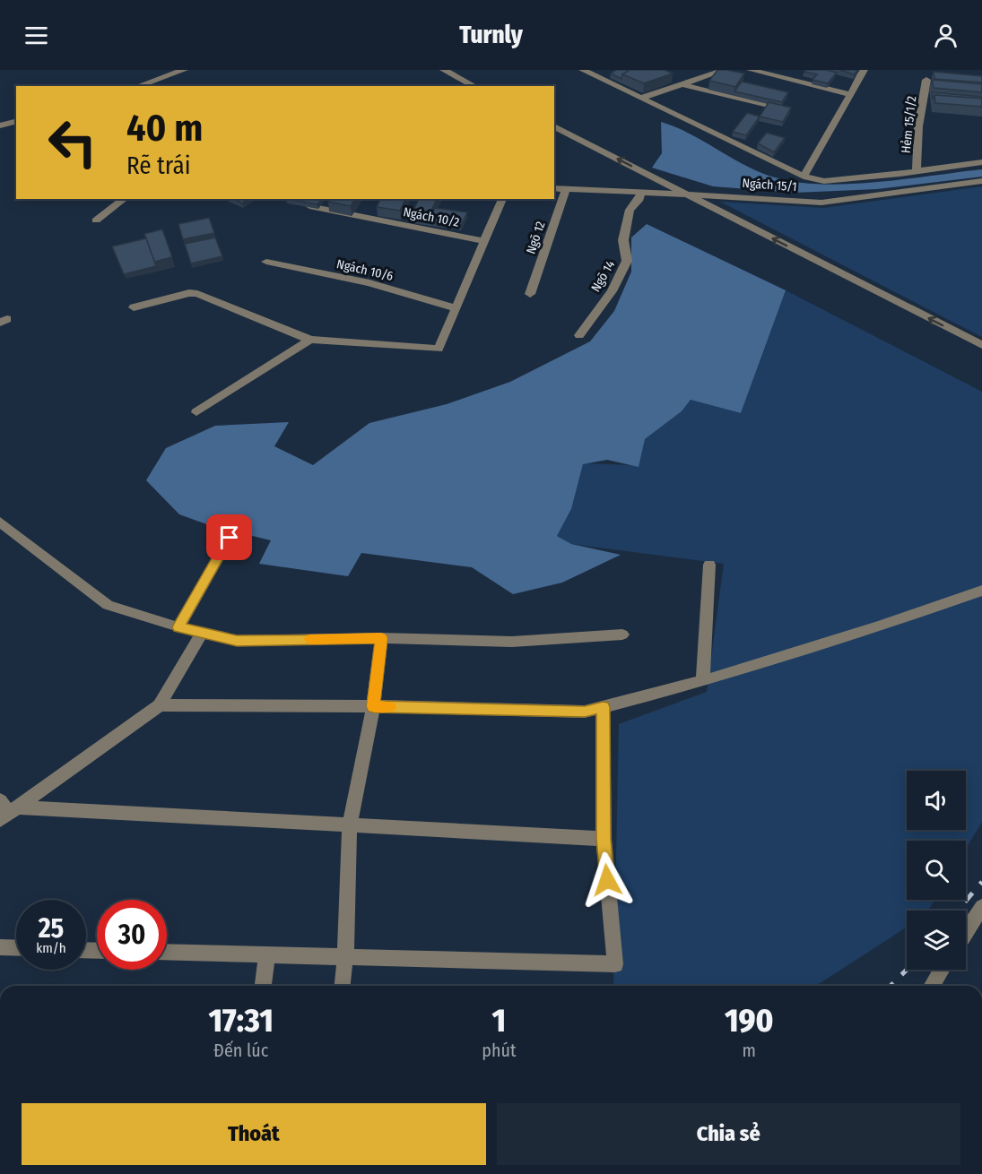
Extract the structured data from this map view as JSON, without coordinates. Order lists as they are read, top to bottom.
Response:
{
  "streets": {
    "street": [
      "Hẻm 15/1/2",
      "Ngách 15/1",
      "Ngách 10/2",
      "Ngõ 12",
      "Ngách 10/6",
      "Ngõ 14"
    ]
  },
  "crossings": [
    ["Hẻm 15/1/2", "Ngách 15/1"],
    ["Ngách 15/1", "Ngõ 12"],
    ["Ngách 15/1", "Ngõ 14"]
  ],
  "page": {
    "header": "Turnly",
    "turn": ["40 m", "Rẽ trái"],
    "speed": "25 km/h",
    "limit": "30",
    "eta": [
      "17:31",
      "Đến lúc",
      "1",
      "phút",
      "190",
      "m"
    ],
    "buttons": ["Thoát", "Chia sẻ"]
  }
}
